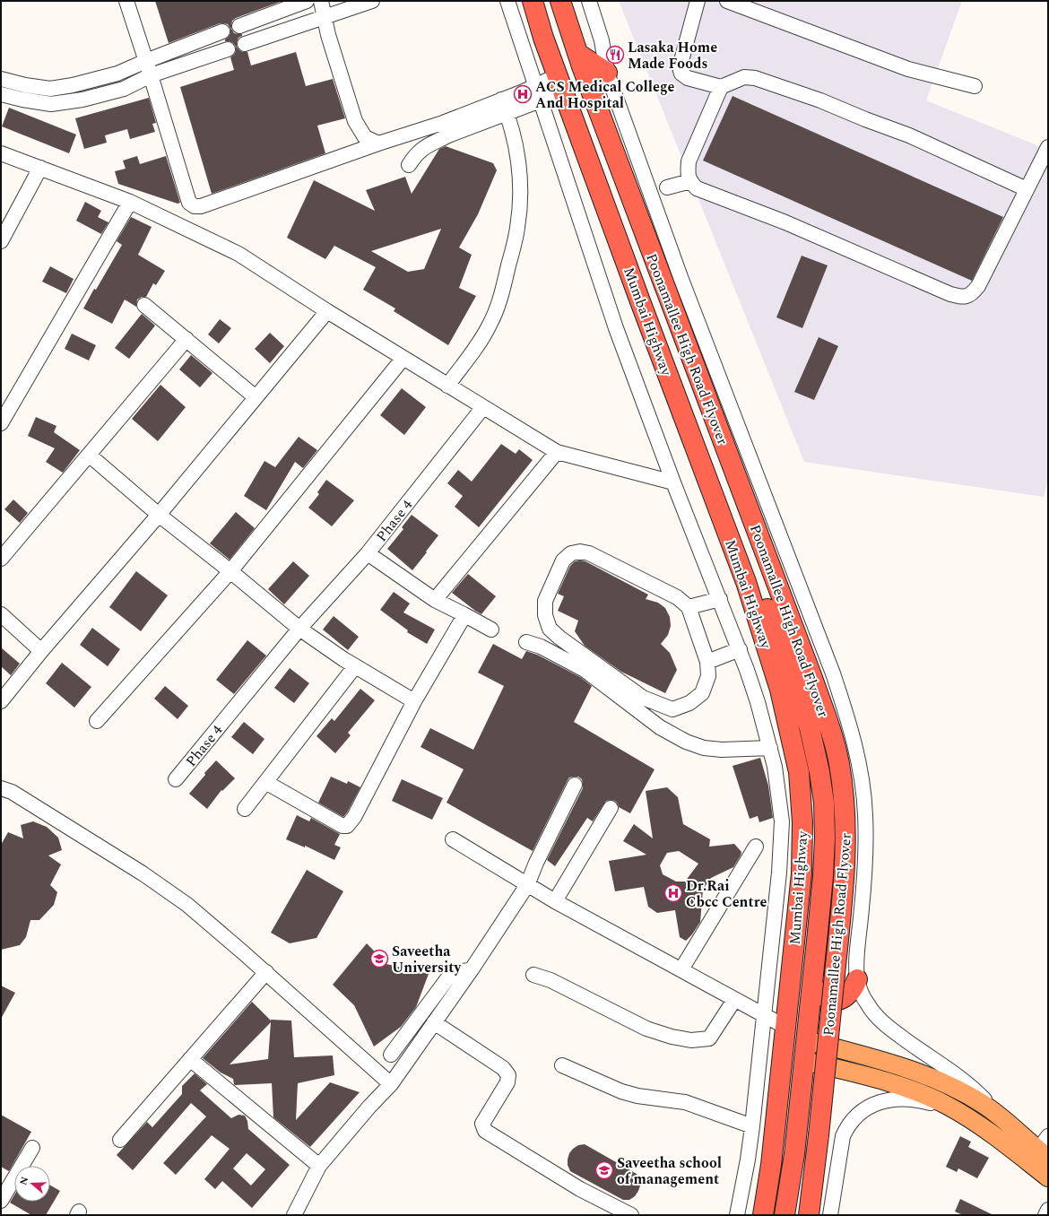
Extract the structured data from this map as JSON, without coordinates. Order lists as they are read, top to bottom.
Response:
{
  "streets": {
    "highway": ["Mumbai Highway", "Poonamallee High Road Flyover"],
    "street": ["Phase 4"]
  },
  "places": {
    "restaurant": ["Lasaka Home Made Foods"],
    "hospital": ["ACS Medical College And Hospital", "Dr.Rai Cbcc Centre"],
    "school or university": ["Saveetha University", "Saveetha school of management"]
  },
  "north": "left"
}
